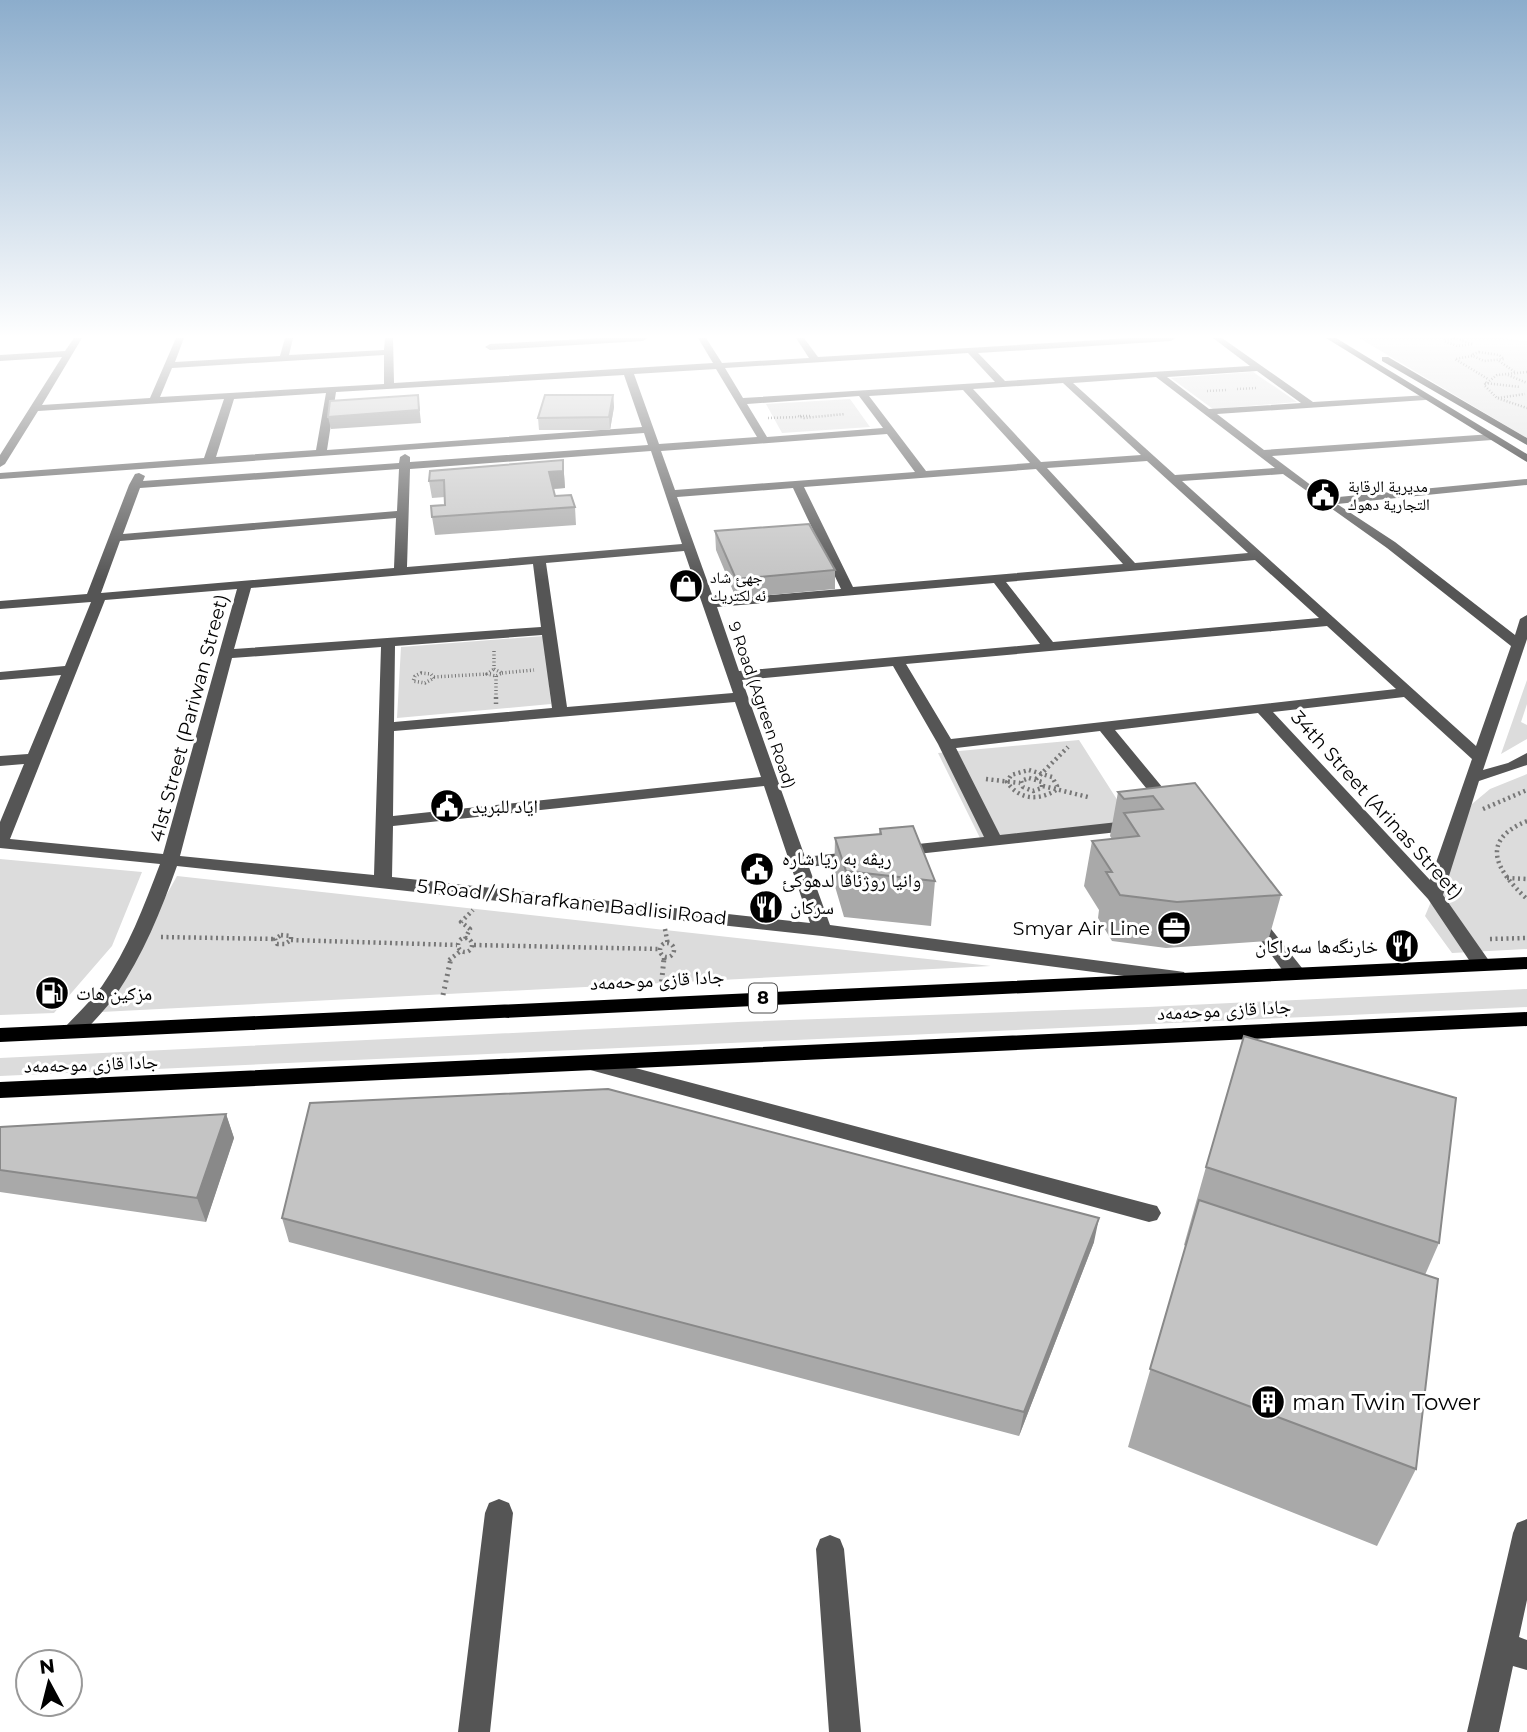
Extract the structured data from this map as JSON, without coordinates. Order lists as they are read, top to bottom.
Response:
{
  "streets": {
    "main road": ["جادا قازی موحەمەد", "8"],
    "street": [
      "9 Road (Agreen Road)",
      "41st Street (Pariwan Street)",
      "34th Street (Arinas Street)",
      "5 Road / Sharafkane Badlisi Road"
    ]
  },
  "crossings": [
    ["9 Road (Agreen Road)", "5 Road / Sharafkane Badlisi Road"],
    ["41st Street (Pariwan Street)", "5 Road / Sharafkane Badlisi Road"],
    ["41st Street (Pariwan Street)", "جادا قازی موحەمەد"],
    ["34th Street (Arinas Street)", "جادا قازی موحەمەد"],
    ["5 Road / Sharafkane Badlisi Road", "جادا قازی موحەمەد"]
  ],
  "places": {
    "public building": ["مديرية الرقابة التجارية دهوك", "اياد للبريد", "ريڤه به ريا شاره وانيا روژئاڤا لدهوكئ"],
    "shop": ["جهئ شاد ئه لكتريك"],
    "restaurant": ["سركان", "خارنگەها سەراکان"],
    "office": ["Smyar Air Line"],
    "fuel station": ["مزكين هات"],
    "building": ["man Twin Tower"]
  },
  "north": "top"
}
